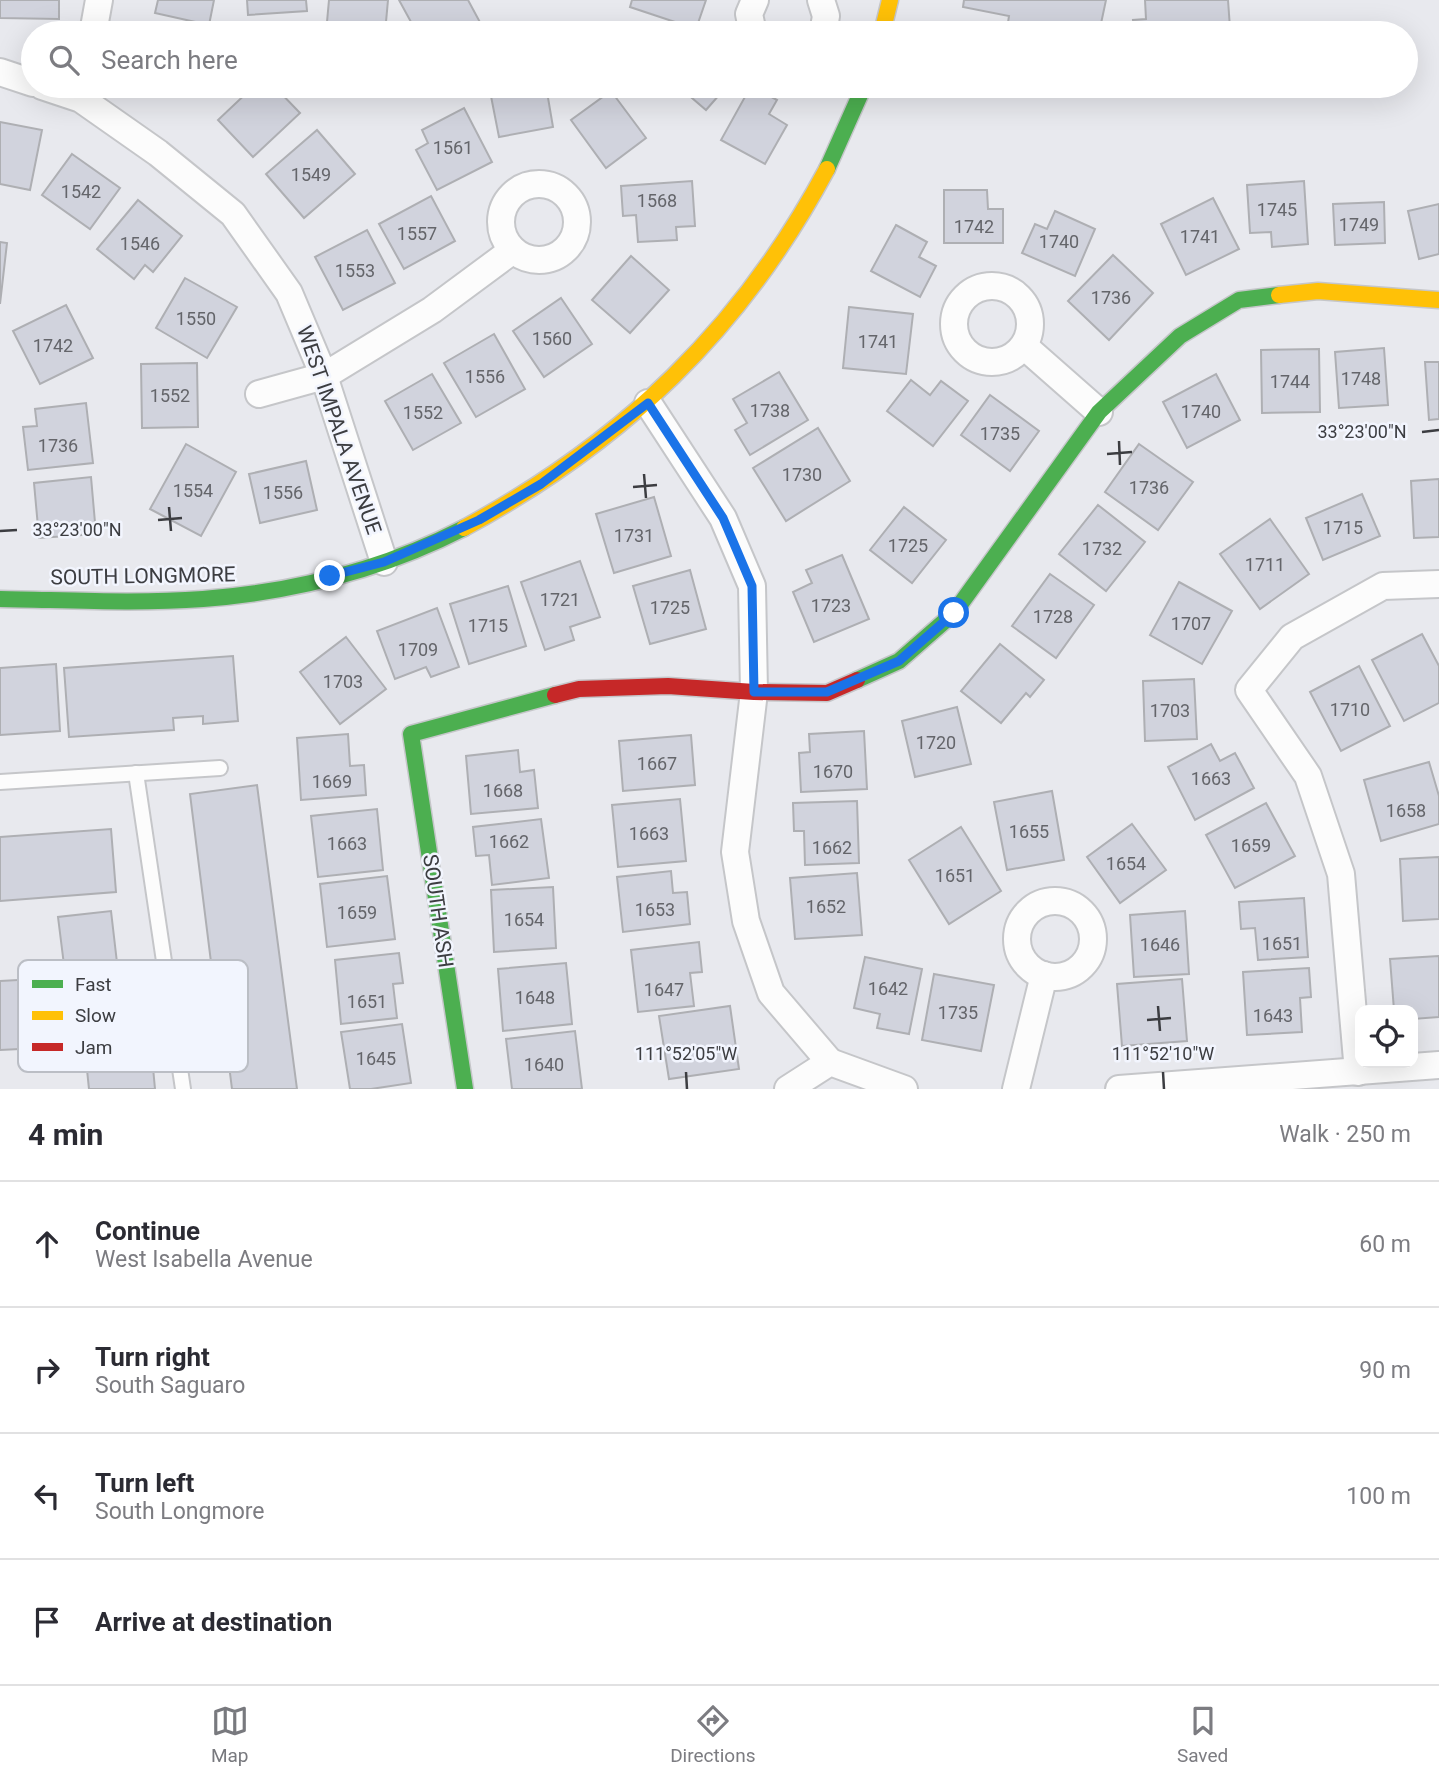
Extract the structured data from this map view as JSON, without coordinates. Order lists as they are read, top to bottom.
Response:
{
  "streets": {
    "street": ["WEST IMPALA AVENUE", "SOUTH LONGMORE", "SOUTH ASH"]
  },
  "crossings": [
    ["WEST IMPALA AVENUE", "SOUTH LONGMORE"]
  ],
  "house_numbers": [
    "1561",
    "1549",
    "1542",
    "1568",
    "1745",
    "1749",
    "1742",
    "1557",
    "1741",
    "1740",
    "1546",
    "1553",
    "1736",
    "1550",
    "1560",
    "1741",
    "1742",
    "1556",
    "1748",
    "1744",
    "1552",
    "1738",
    "1740",
    "1552",
    "1735",
    "1736",
    "1730",
    "1736",
    "1554",
    "1556",
    "1715",
    "1731",
    "1725",
    "1732",
    "1711",
    "1721",
    "1723",
    "1725",
    "1728",
    "1707",
    "1715",
    "1709",
    "1703",
    "1710",
    "1703",
    "1720",
    "1667",
    "1670",
    "1663",
    "1669",
    "1668",
    "1658",
    "1655",
    "1663",
    "1662",
    "1663",
    "1659",
    "1662",
    "1654",
    "1651",
    "1652",
    "1653",
    "1659",
    "1654",
    "1651",
    "1646",
    "1642",
    "1647",
    "1648",
    "1651",
    "1735",
    "1643",
    "1645",
    "1640"
  ],
  "legend": ["Fast", "Slow", "Jam"],
  "page": {
    "search": "Search here",
    "heading": ["4 min", "Walk · 250 m"],
    "list": [
      ["Continue", "West Isabella Avenue", "60 m"],
      ["Turn right", "South Saguaro", "90 m"],
      ["Turn left", "South Longmore", "100 m"],
      "Arrive at destination"
    ],
    "nav": ["Map", "Directions", "Saved"]
  },
  "coordinates": ["33°23'00\"N", "111°52'05\"W", "111°52'10\"W"]
}
